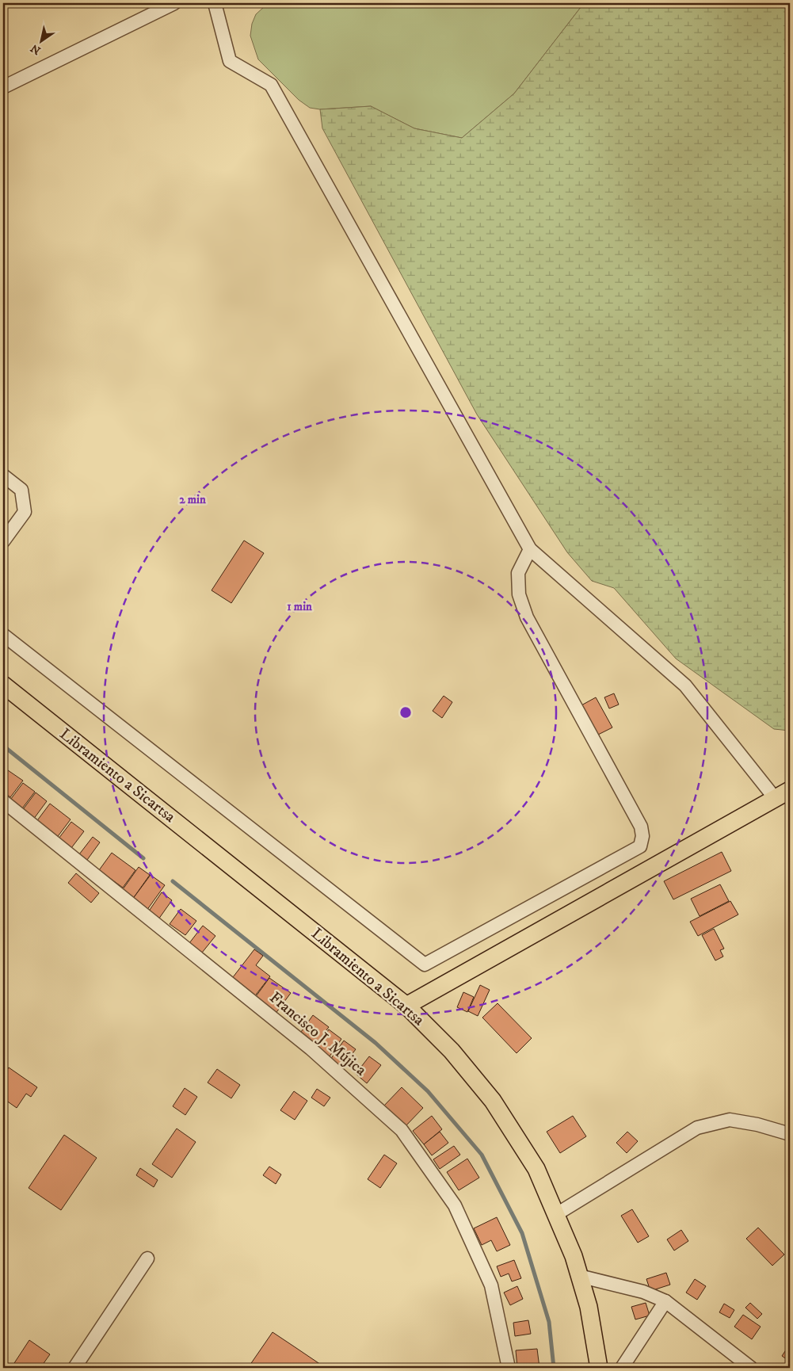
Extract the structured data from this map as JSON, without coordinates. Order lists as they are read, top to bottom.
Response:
{
  "streets": {
    "main road": ["Libramiento a Sicartsa"],
    "street": ["Francisco J. Mújica"]
  },
  "north": "bottom left",
  "rings": ["2 min", "1 min"]
}
